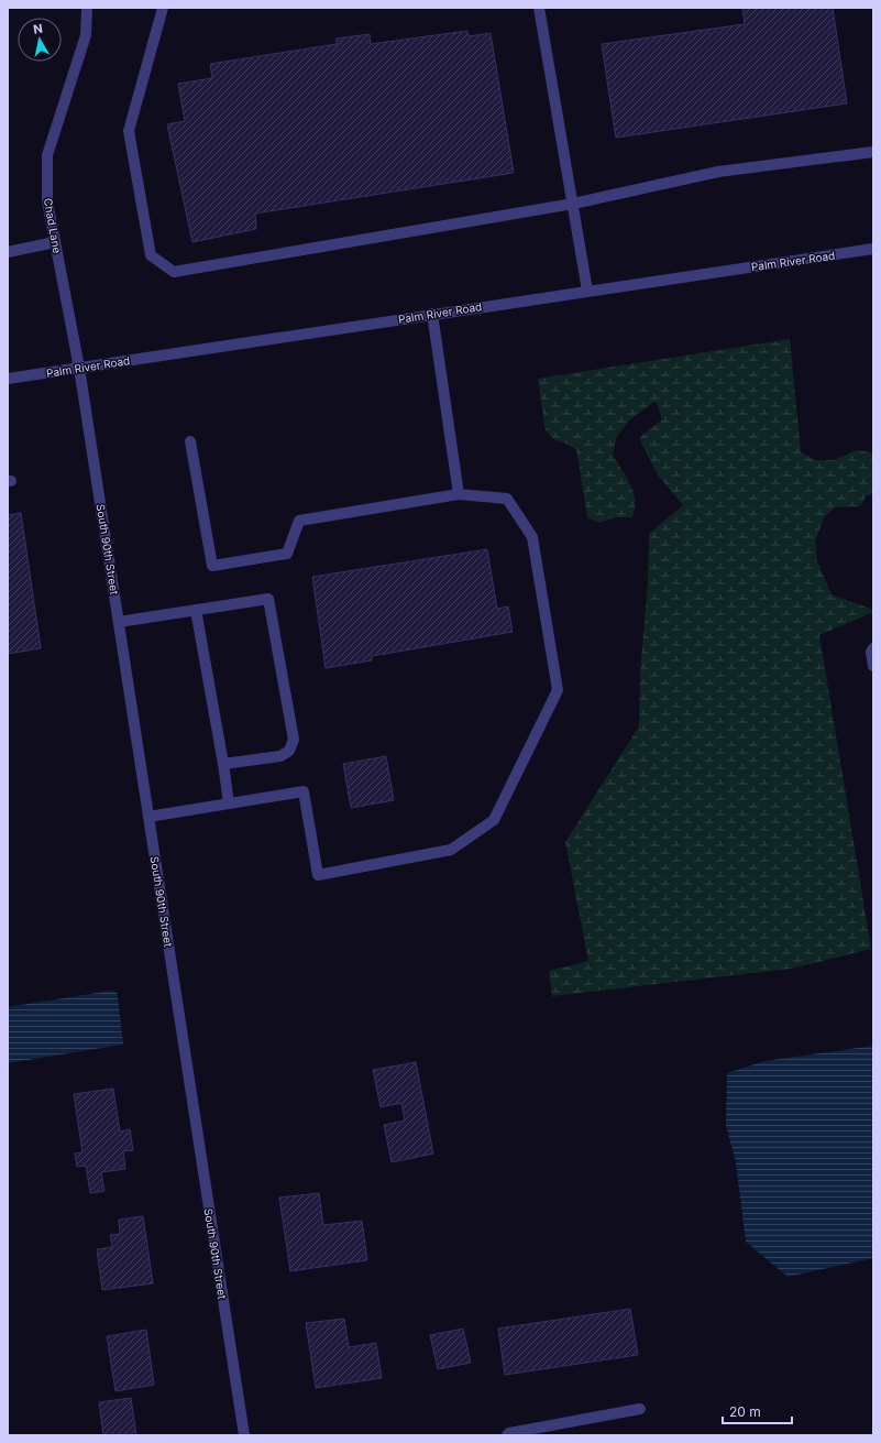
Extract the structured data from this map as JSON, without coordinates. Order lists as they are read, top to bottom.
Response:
{
  "streets": {
    "street": ["Chad Lane", "Palm River Road", "South 90th Street"]
  },
  "crossings": [
    ["Chad Lane", "Palm River Road"],
    ["Chad Lane", "South 90th Street"],
    ["Palm River Road", "South 90th Street"]
  ],
  "scale_bar": "20 m",
  "north": "top"
}
